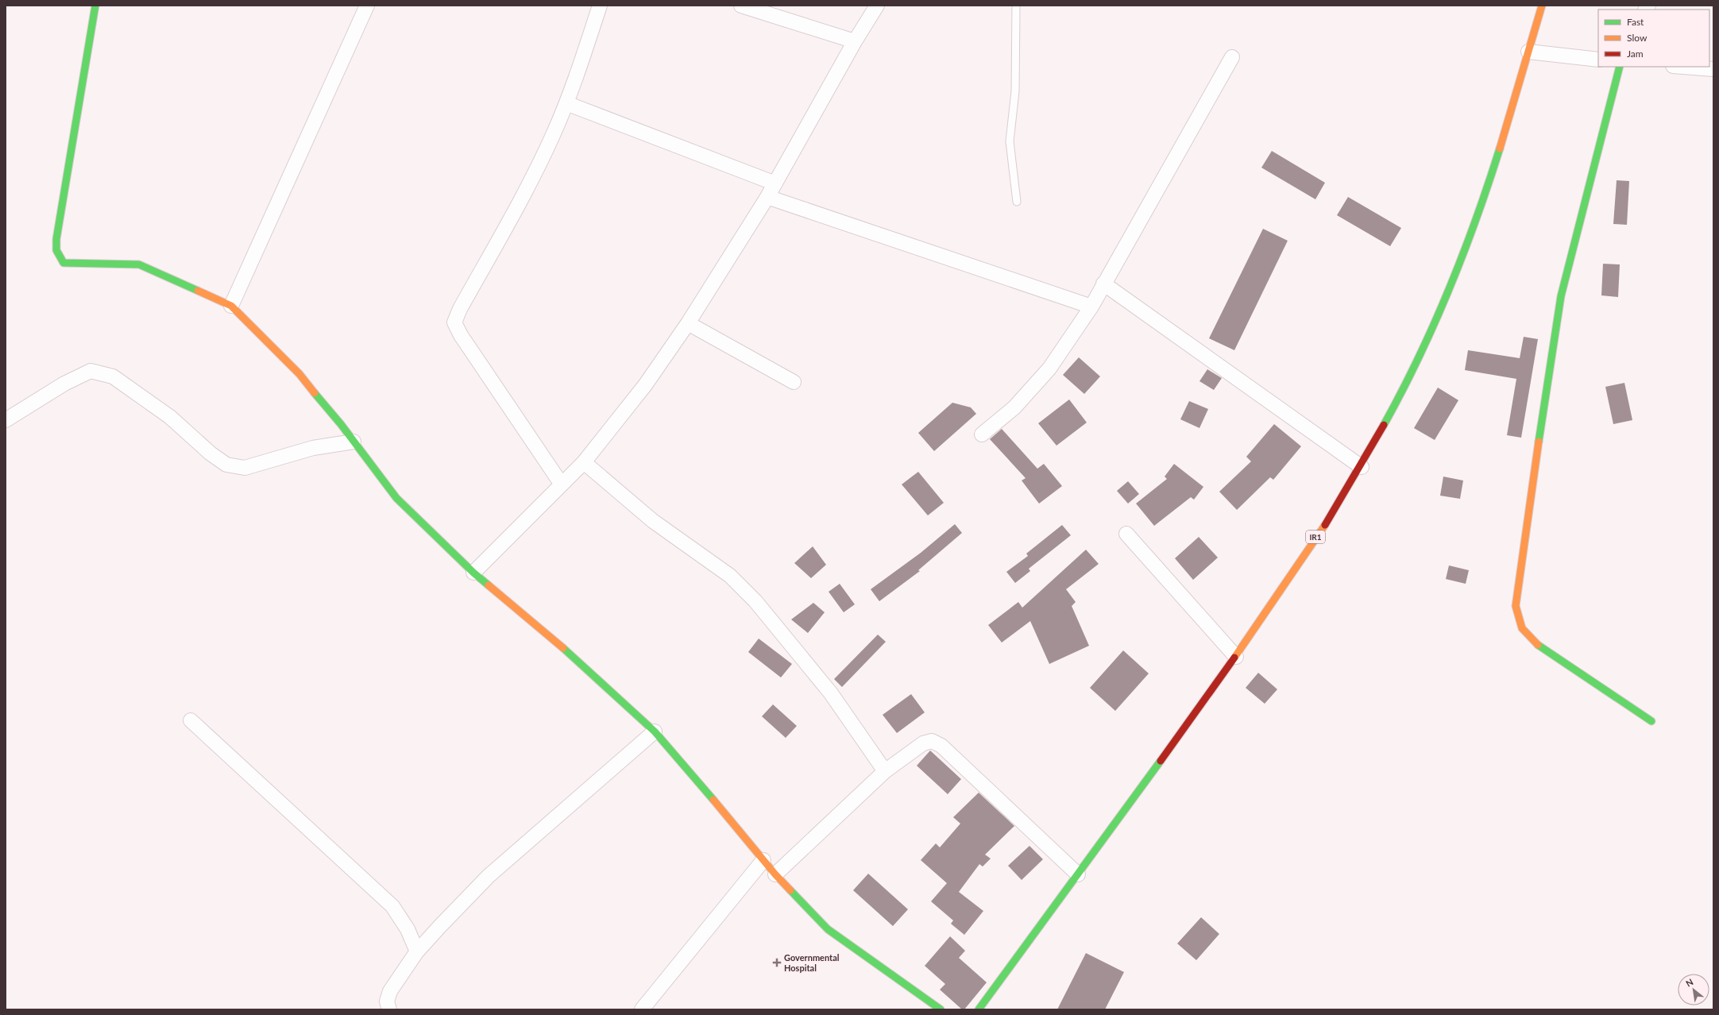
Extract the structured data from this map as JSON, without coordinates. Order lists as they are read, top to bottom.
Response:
{
  "streets": {
    "street": ["IR1"]
  },
  "places": {
    "health": ["Governmental Hospital"]
  },
  "legend": ["Fast", "Slow", "Jam"],
  "north": "top left"
}
